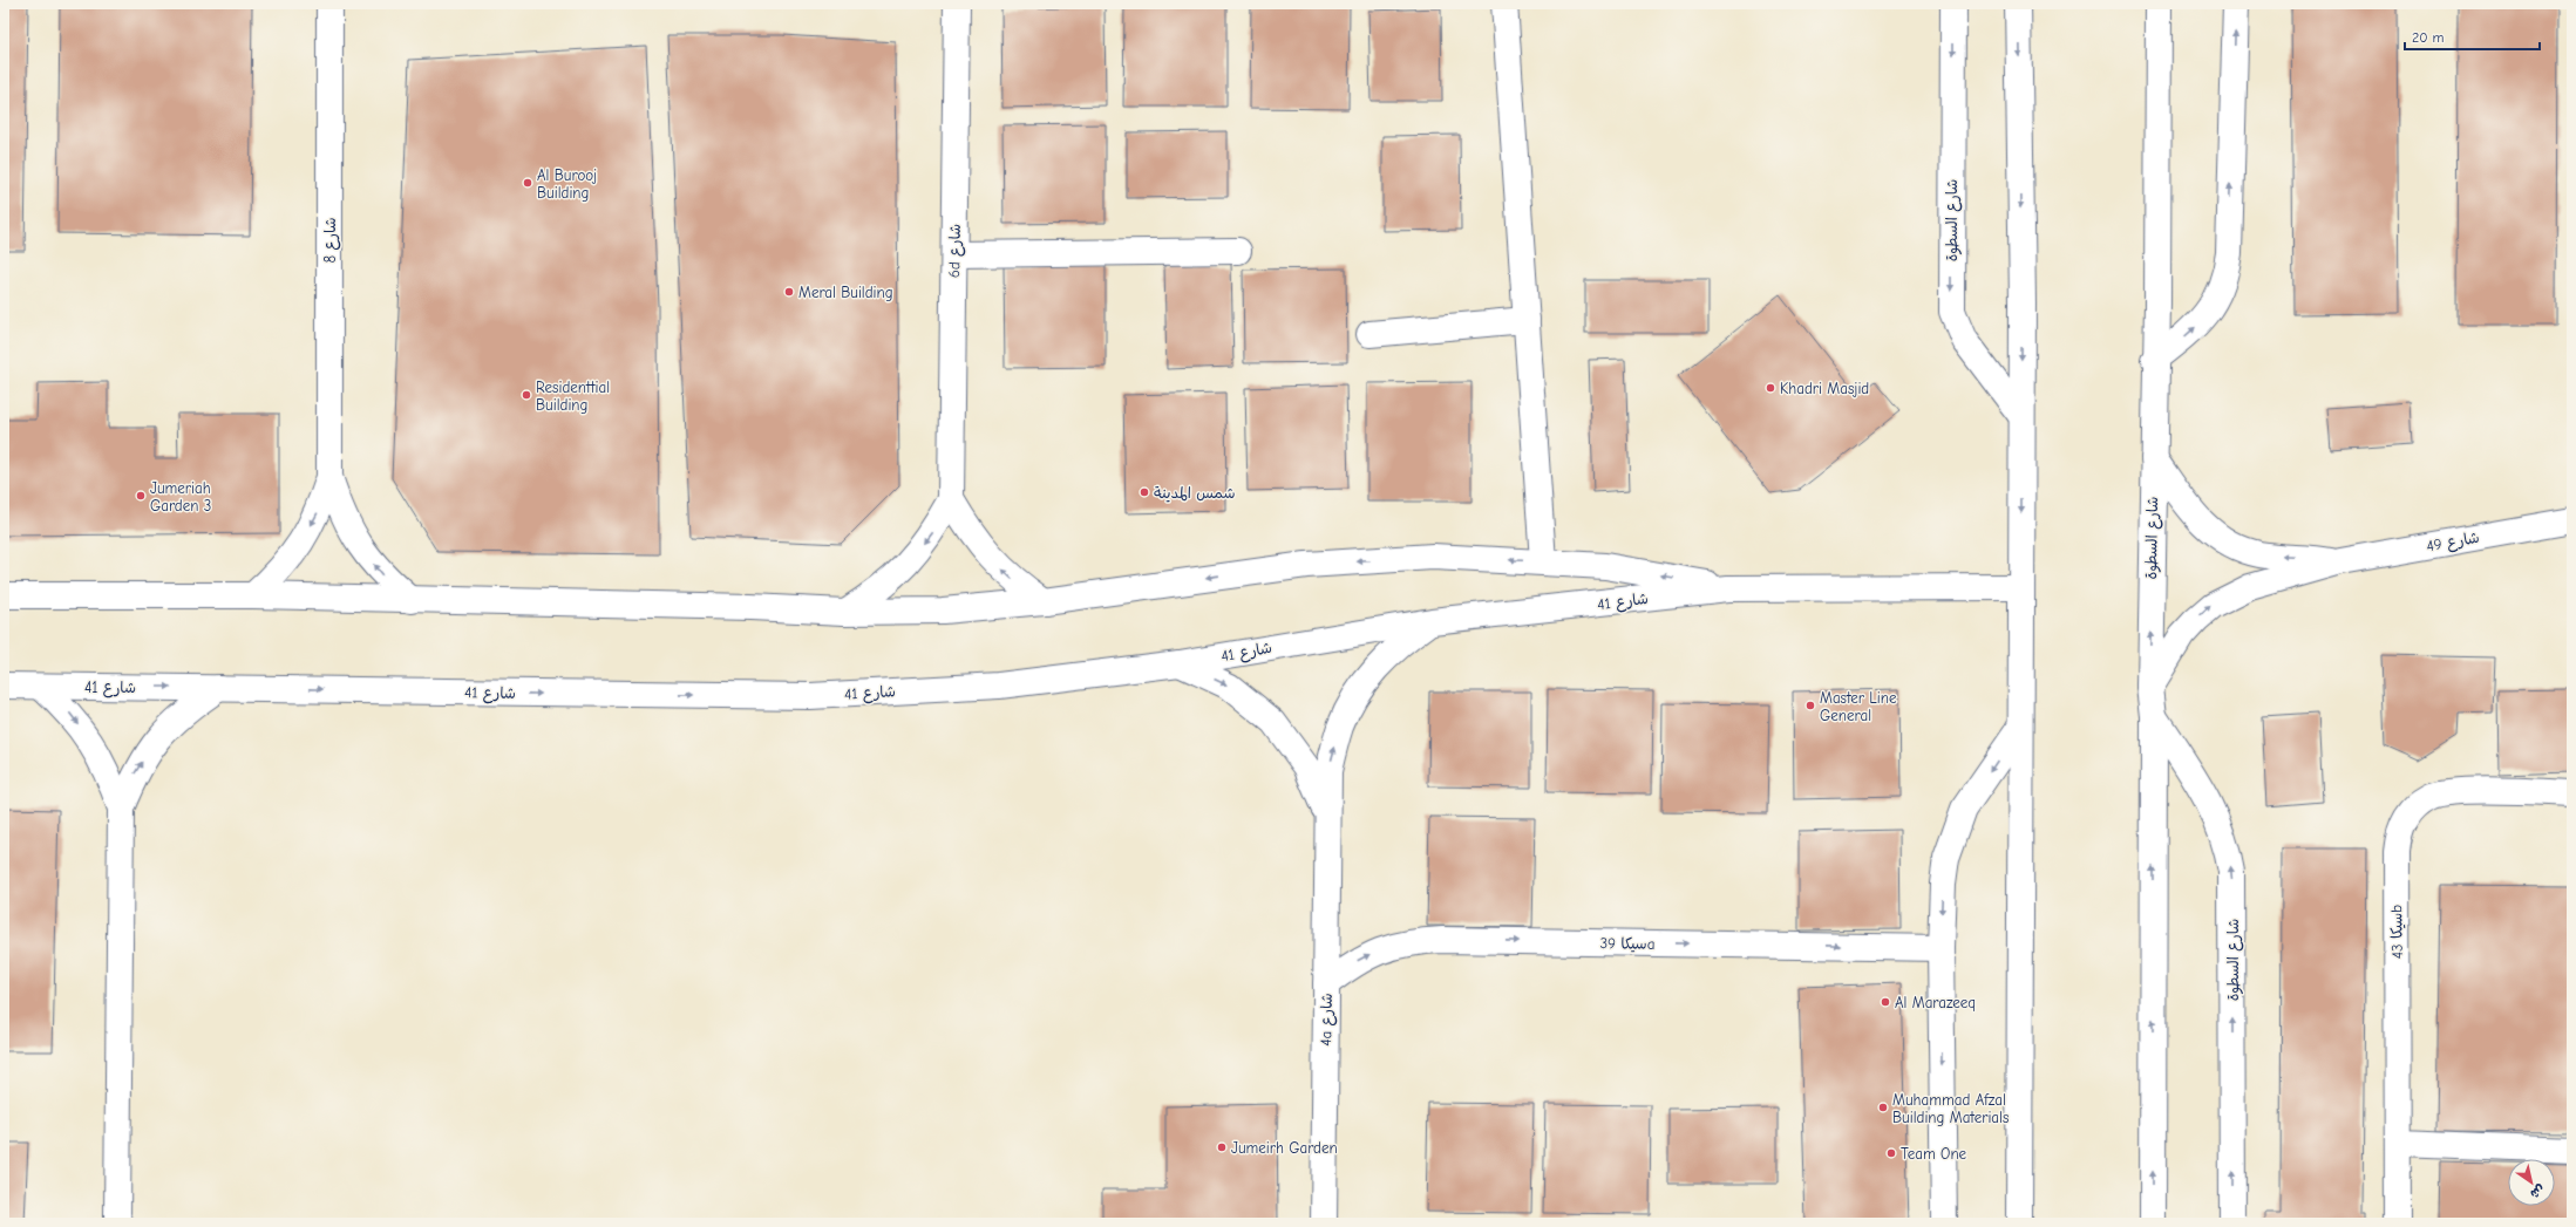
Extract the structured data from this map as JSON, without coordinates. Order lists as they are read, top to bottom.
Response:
{
  "streets": {
    "street": [
      "شارع السطوة",
      "8 شارع",
      "6d شارع",
      "شارع 49",
      "شارع 41",
      "سيكا 43b",
      "سيكا 39a",
      "4a شارع"
    ]
  },
  "crossings": [
    ["شارع السطوة", "شارع 49"],
    ["8 شارع", "شارع 41"],
    ["6d شارع", "شارع 41"],
    ["شارع 41", "4a شارع"],
    ["سيكا 39a", "4a شارع"]
  ],
  "one_way": ["سيكا 39a"],
  "places": [
    "Al Burooj Building",
    "Meral Building",
    "Khadri Masjid",
    "Residenttial Building",
    "شمس المدينة",
    "Jumeriah Garden 3",
    "Master Line General",
    "Al Marazeeq",
    "Muhammad Afzal Building Materials",
    "Jumeirh Garden",
    "Team One"
  ],
  "scale_bar": "20 m",
  "north": "bottom right"
}
